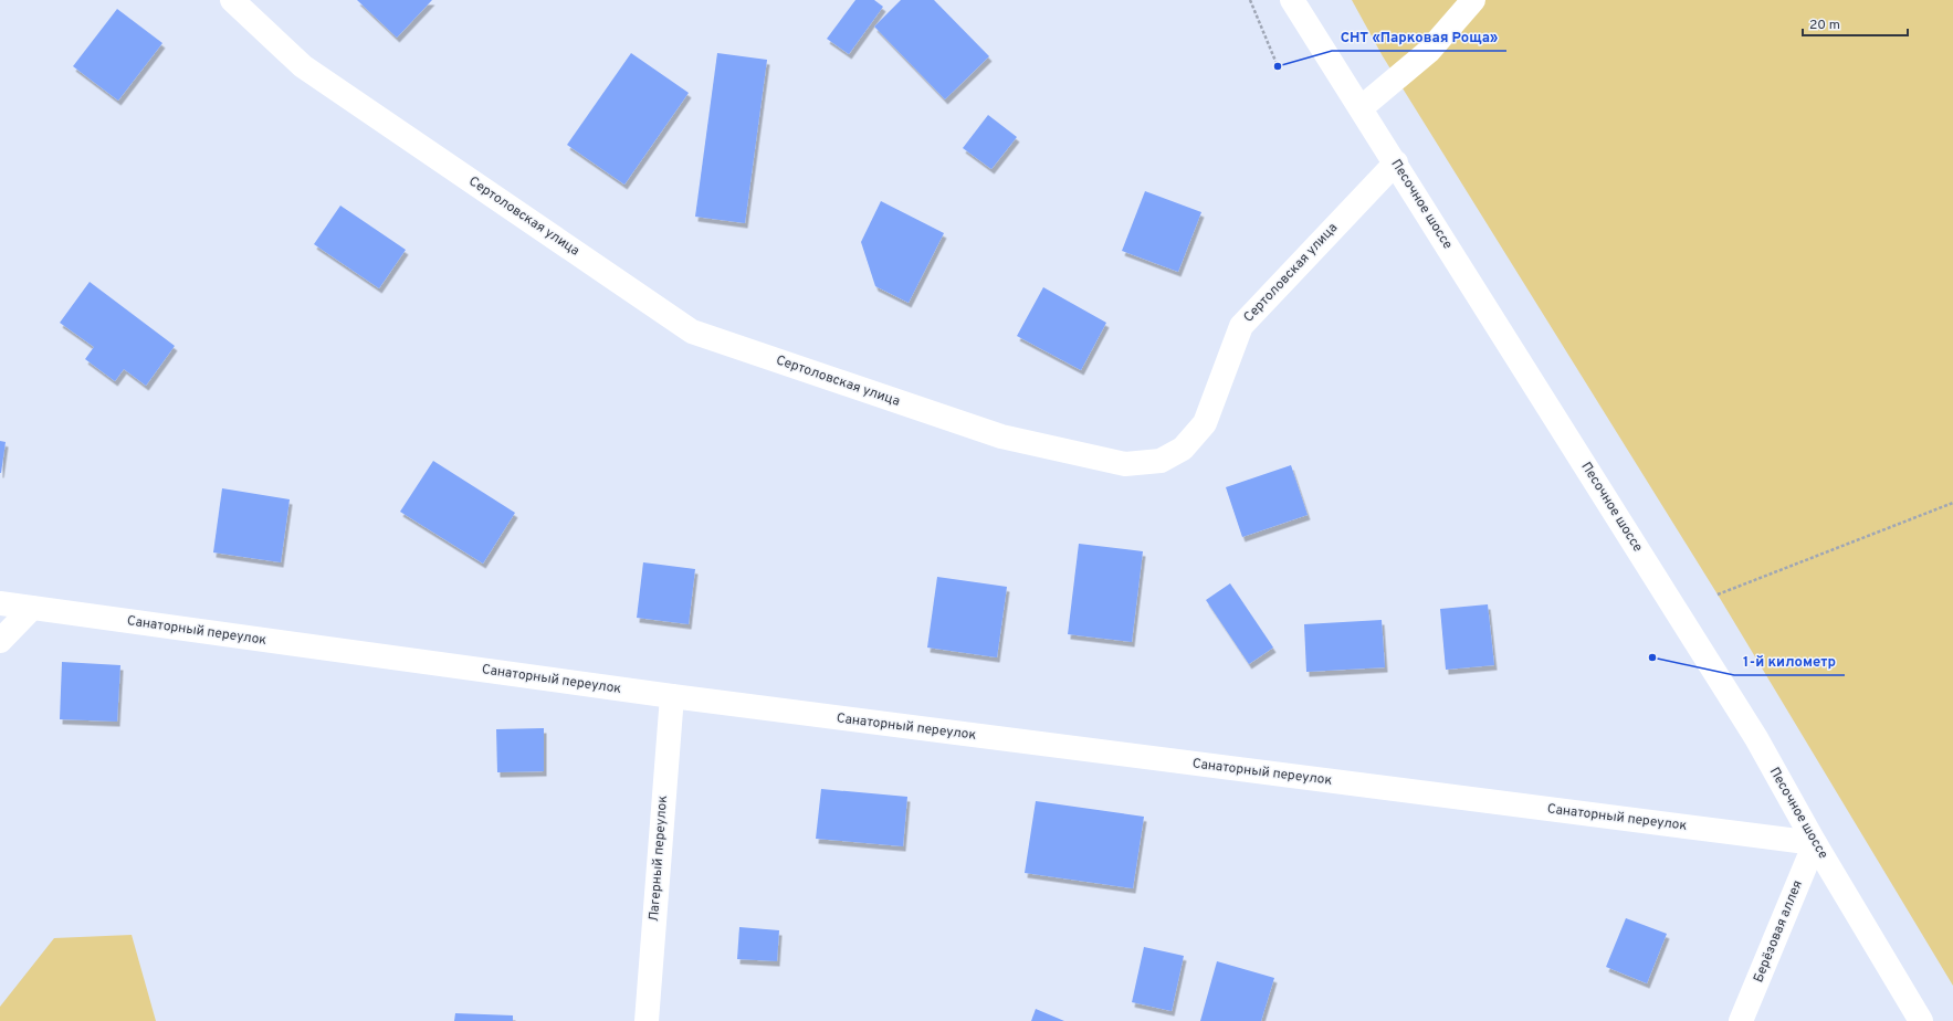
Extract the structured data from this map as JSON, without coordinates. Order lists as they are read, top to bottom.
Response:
{
  "streets": {
    "street": [
      "Песочное шоссе",
      "Сертоловская улица",
      "Санаторный переулок",
      "Лагерный переулок",
      "Берёзовая аллея"
    ]
  },
  "crossings": [
    ["Песочное шоссе", "Сертоловская улица"],
    ["Песочное шоссе", "Санаторный переулок"],
    ["Песочное шоссе", "Берёзовая аллея"],
    ["Санаторный переулок", "Лагерный переулок"],
    ["Санаторный переулок", "Берёзовая аллея"]
  ],
  "places": ["СНТ «Парковая Роща»", "1-й километр"],
  "scale_bar": "20 m"
}
